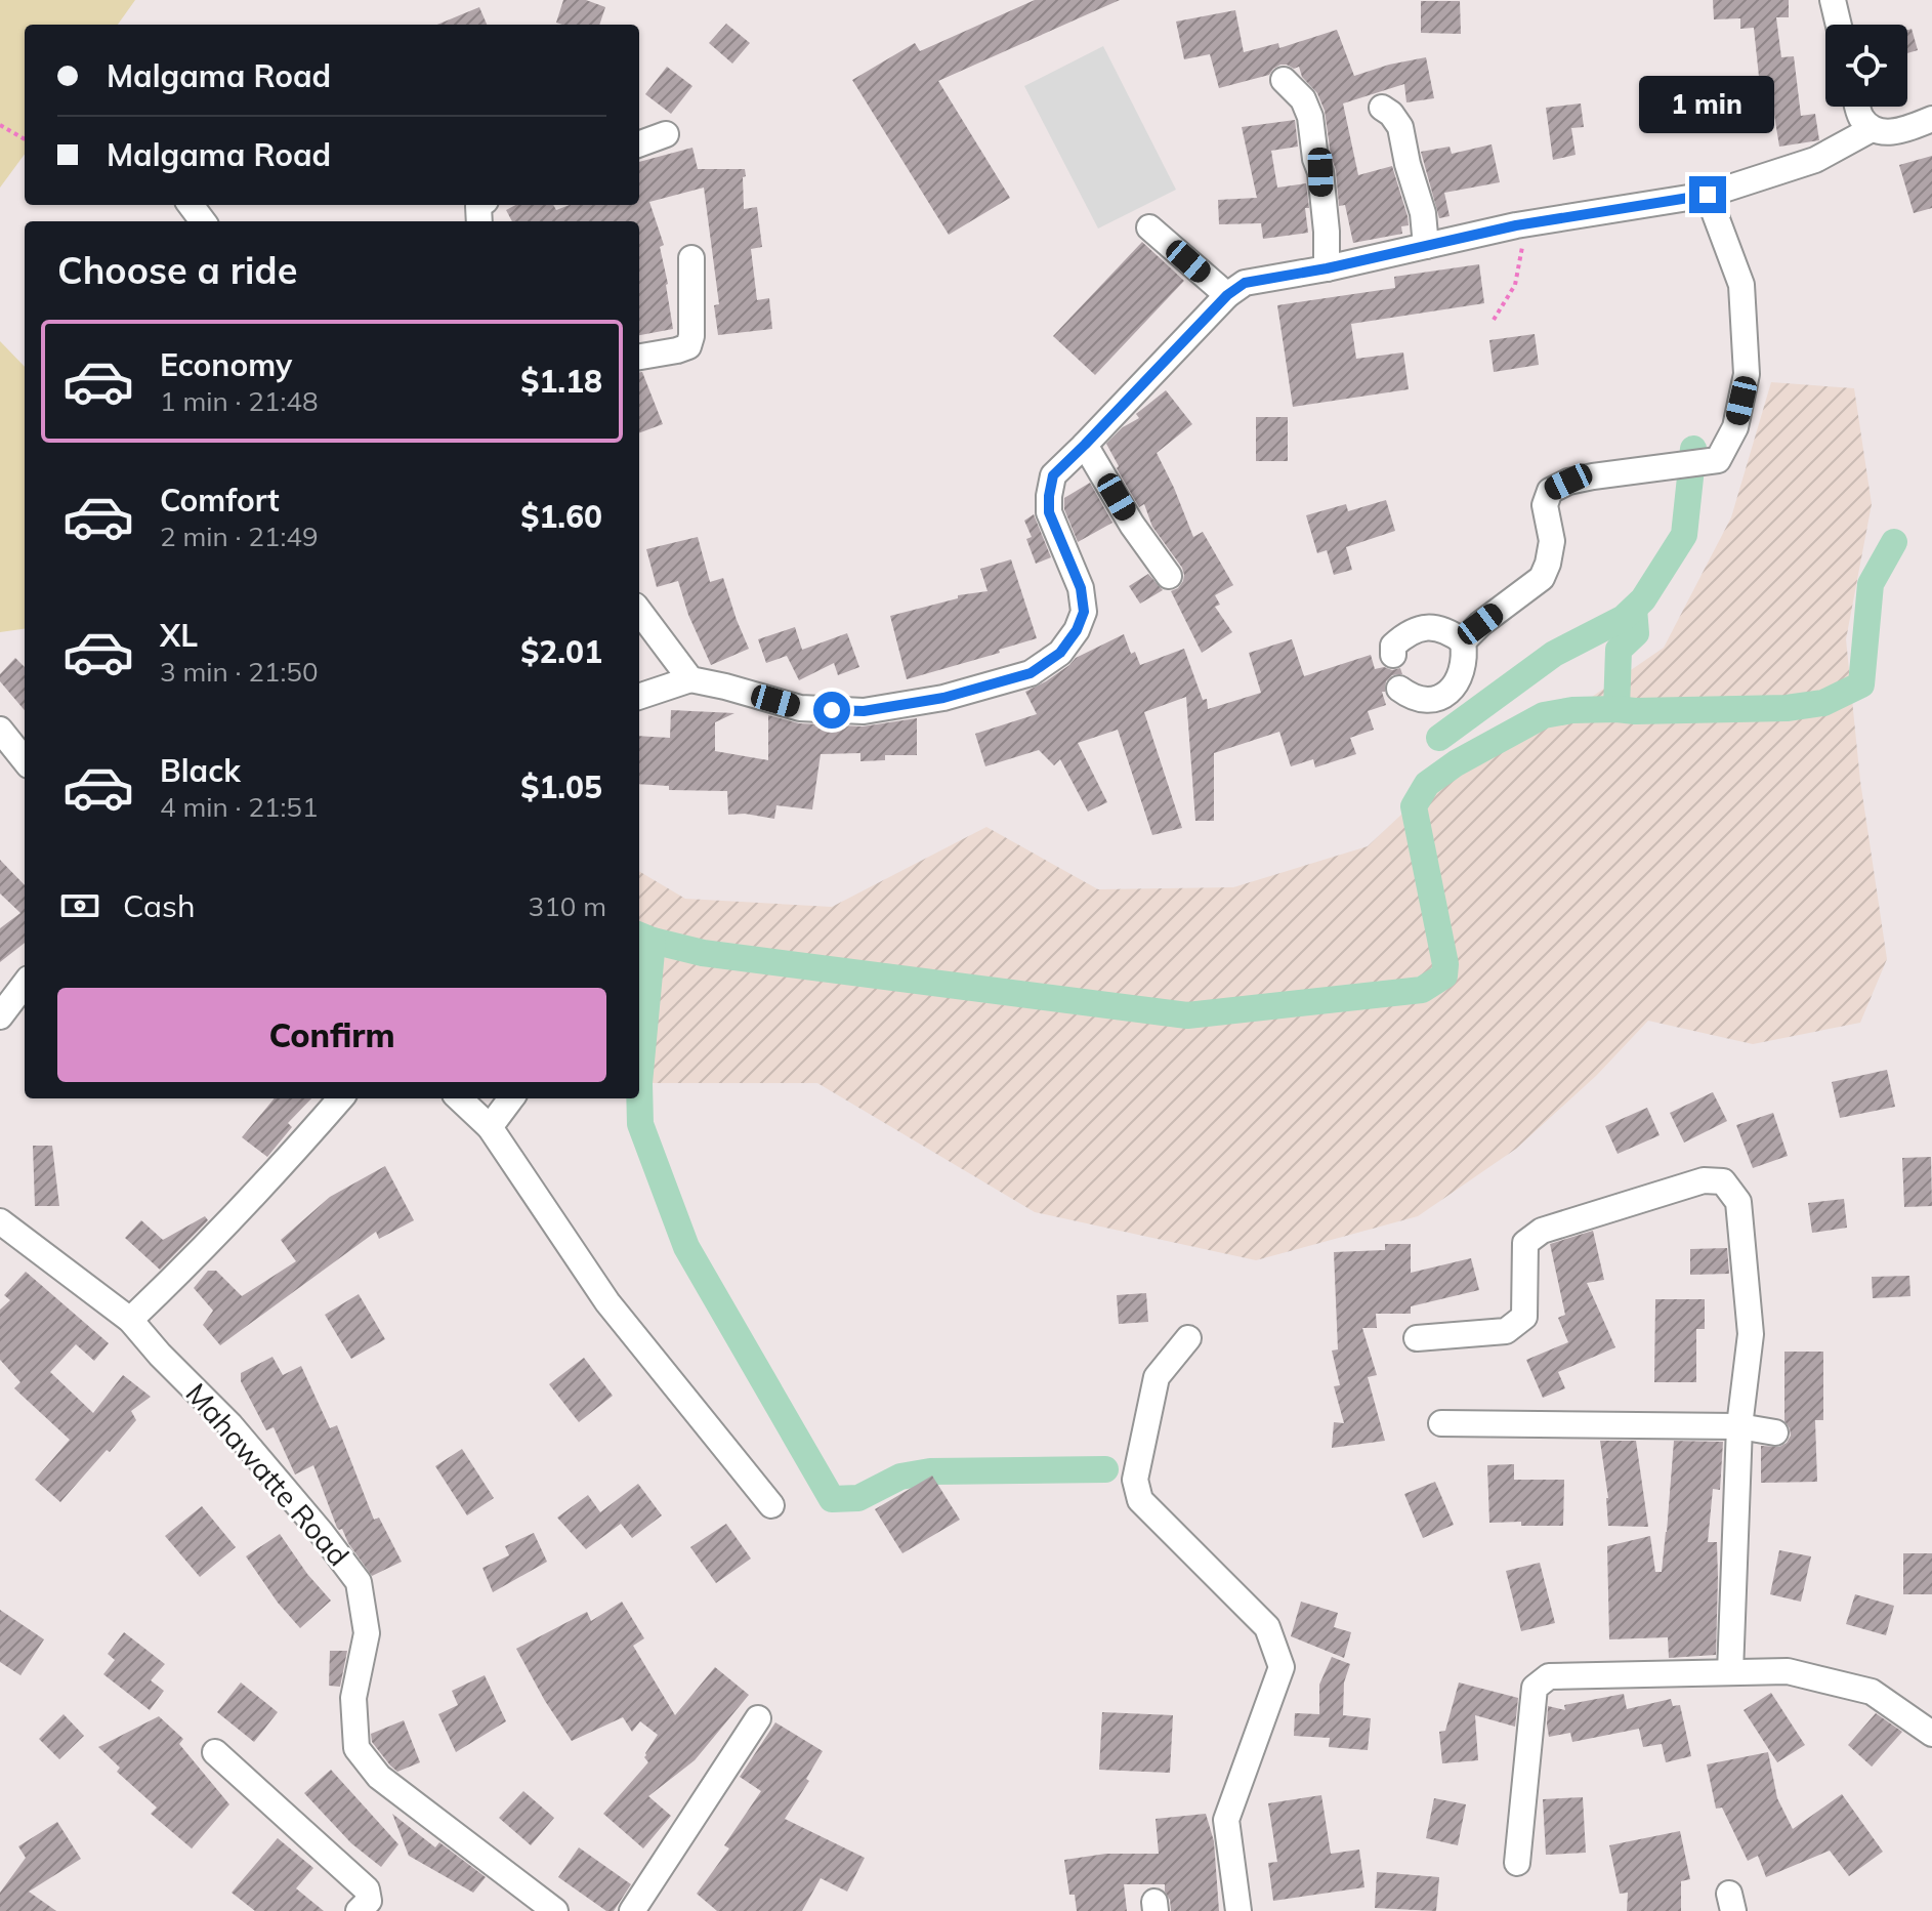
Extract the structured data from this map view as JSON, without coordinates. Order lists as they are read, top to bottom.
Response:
{
  "streets": {
    "street": ["Mahawatte Road"]
  },
  "page": {
    "banner": ["Malgama Road", "Malgama Road"],
    "bubble": "1 min",
    "heading": "Choose a ride",
    "list": [
      {
        "name": "Economy",
        "note": "1 min · 21:48",
        "value": "$1.18"
      },
      {
        "name": "Comfort",
        "note": "2 min · 21:49",
        "value": "$1.60"
      },
      {
        "name": "XL",
        "note": "3 min · 21:50",
        "value": "$2.01"
      },
      {
        "name": "Black",
        "note": "4 min · 21:51",
        "value": "$1.05"
      }
    ],
    "pay": ["Cash", "310 m"],
    "buttons": "Confirm"
  }
}
